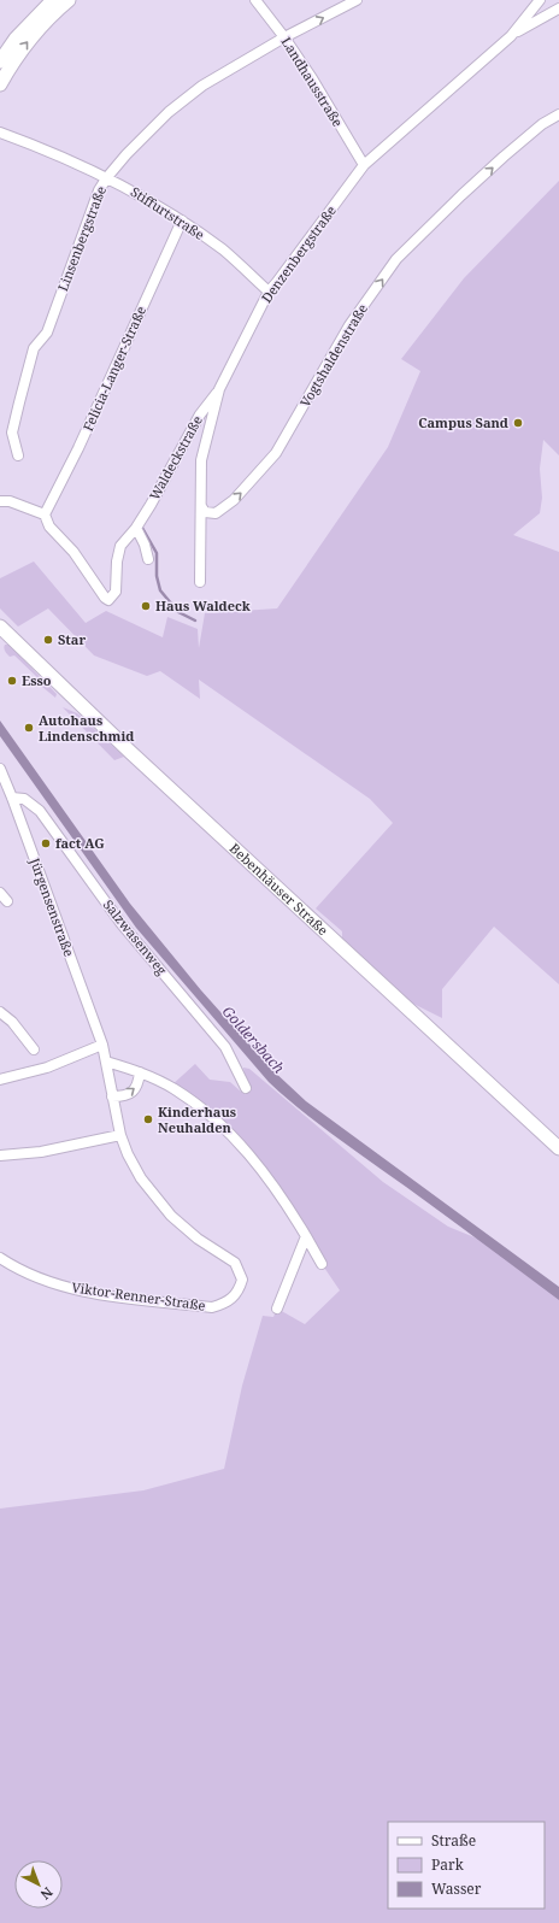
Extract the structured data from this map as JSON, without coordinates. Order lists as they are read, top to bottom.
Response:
{
  "streets": {
    "main road": ["Bebenhäuser Straße"],
    "street": [
      "Landhausstraße",
      "Stiffurtstraße",
      "Linsenbergstraße",
      "Denzenbergstraße",
      "Vogtshaldenstraße",
      "Felicia-Langer-Straße",
      "Waldeckstraße",
      "Jürgensenstraße",
      "Salzwasenweg",
      "Viktor-Renner-Straße"
    ]
  },
  "crossings": [
    ["Landhausstraße", "Linsenbergstraße"],
    ["Landhausstraße", "Denzenbergstraße"],
    ["Stiffurtstraße", "Linsenbergstraße"],
    ["Stiffurtstraße", "Denzenbergstraße"],
    ["Stiffurtstraße", "Felicia-Langer-Straße"],
    ["Denzenbergstraße", "Vogtshaldenstraße"],
    ["Denzenbergstraße", "Waldeckstraße"],
    ["Felicia-Langer-Straße", "Waldeckstraße"],
    ["Jürgensenstraße", "Salzwasenweg"],
    ["Jürgensenstraße", "Viktor-Renner-Straße"]
  ],
  "one_way": ["Vogtshaldenstraße"],
  "water": ["Goldersbach"],
  "places": [
    "Campus Sand",
    "Haus Waldeck",
    "Star",
    "Esso",
    "Autohaus Lindenschmid",
    "fact AG",
    "Kinderhaus Neuhalden"
  ],
  "legend": ["Straße", "Park", "Wasser"],
  "north": "bottom right"
}
